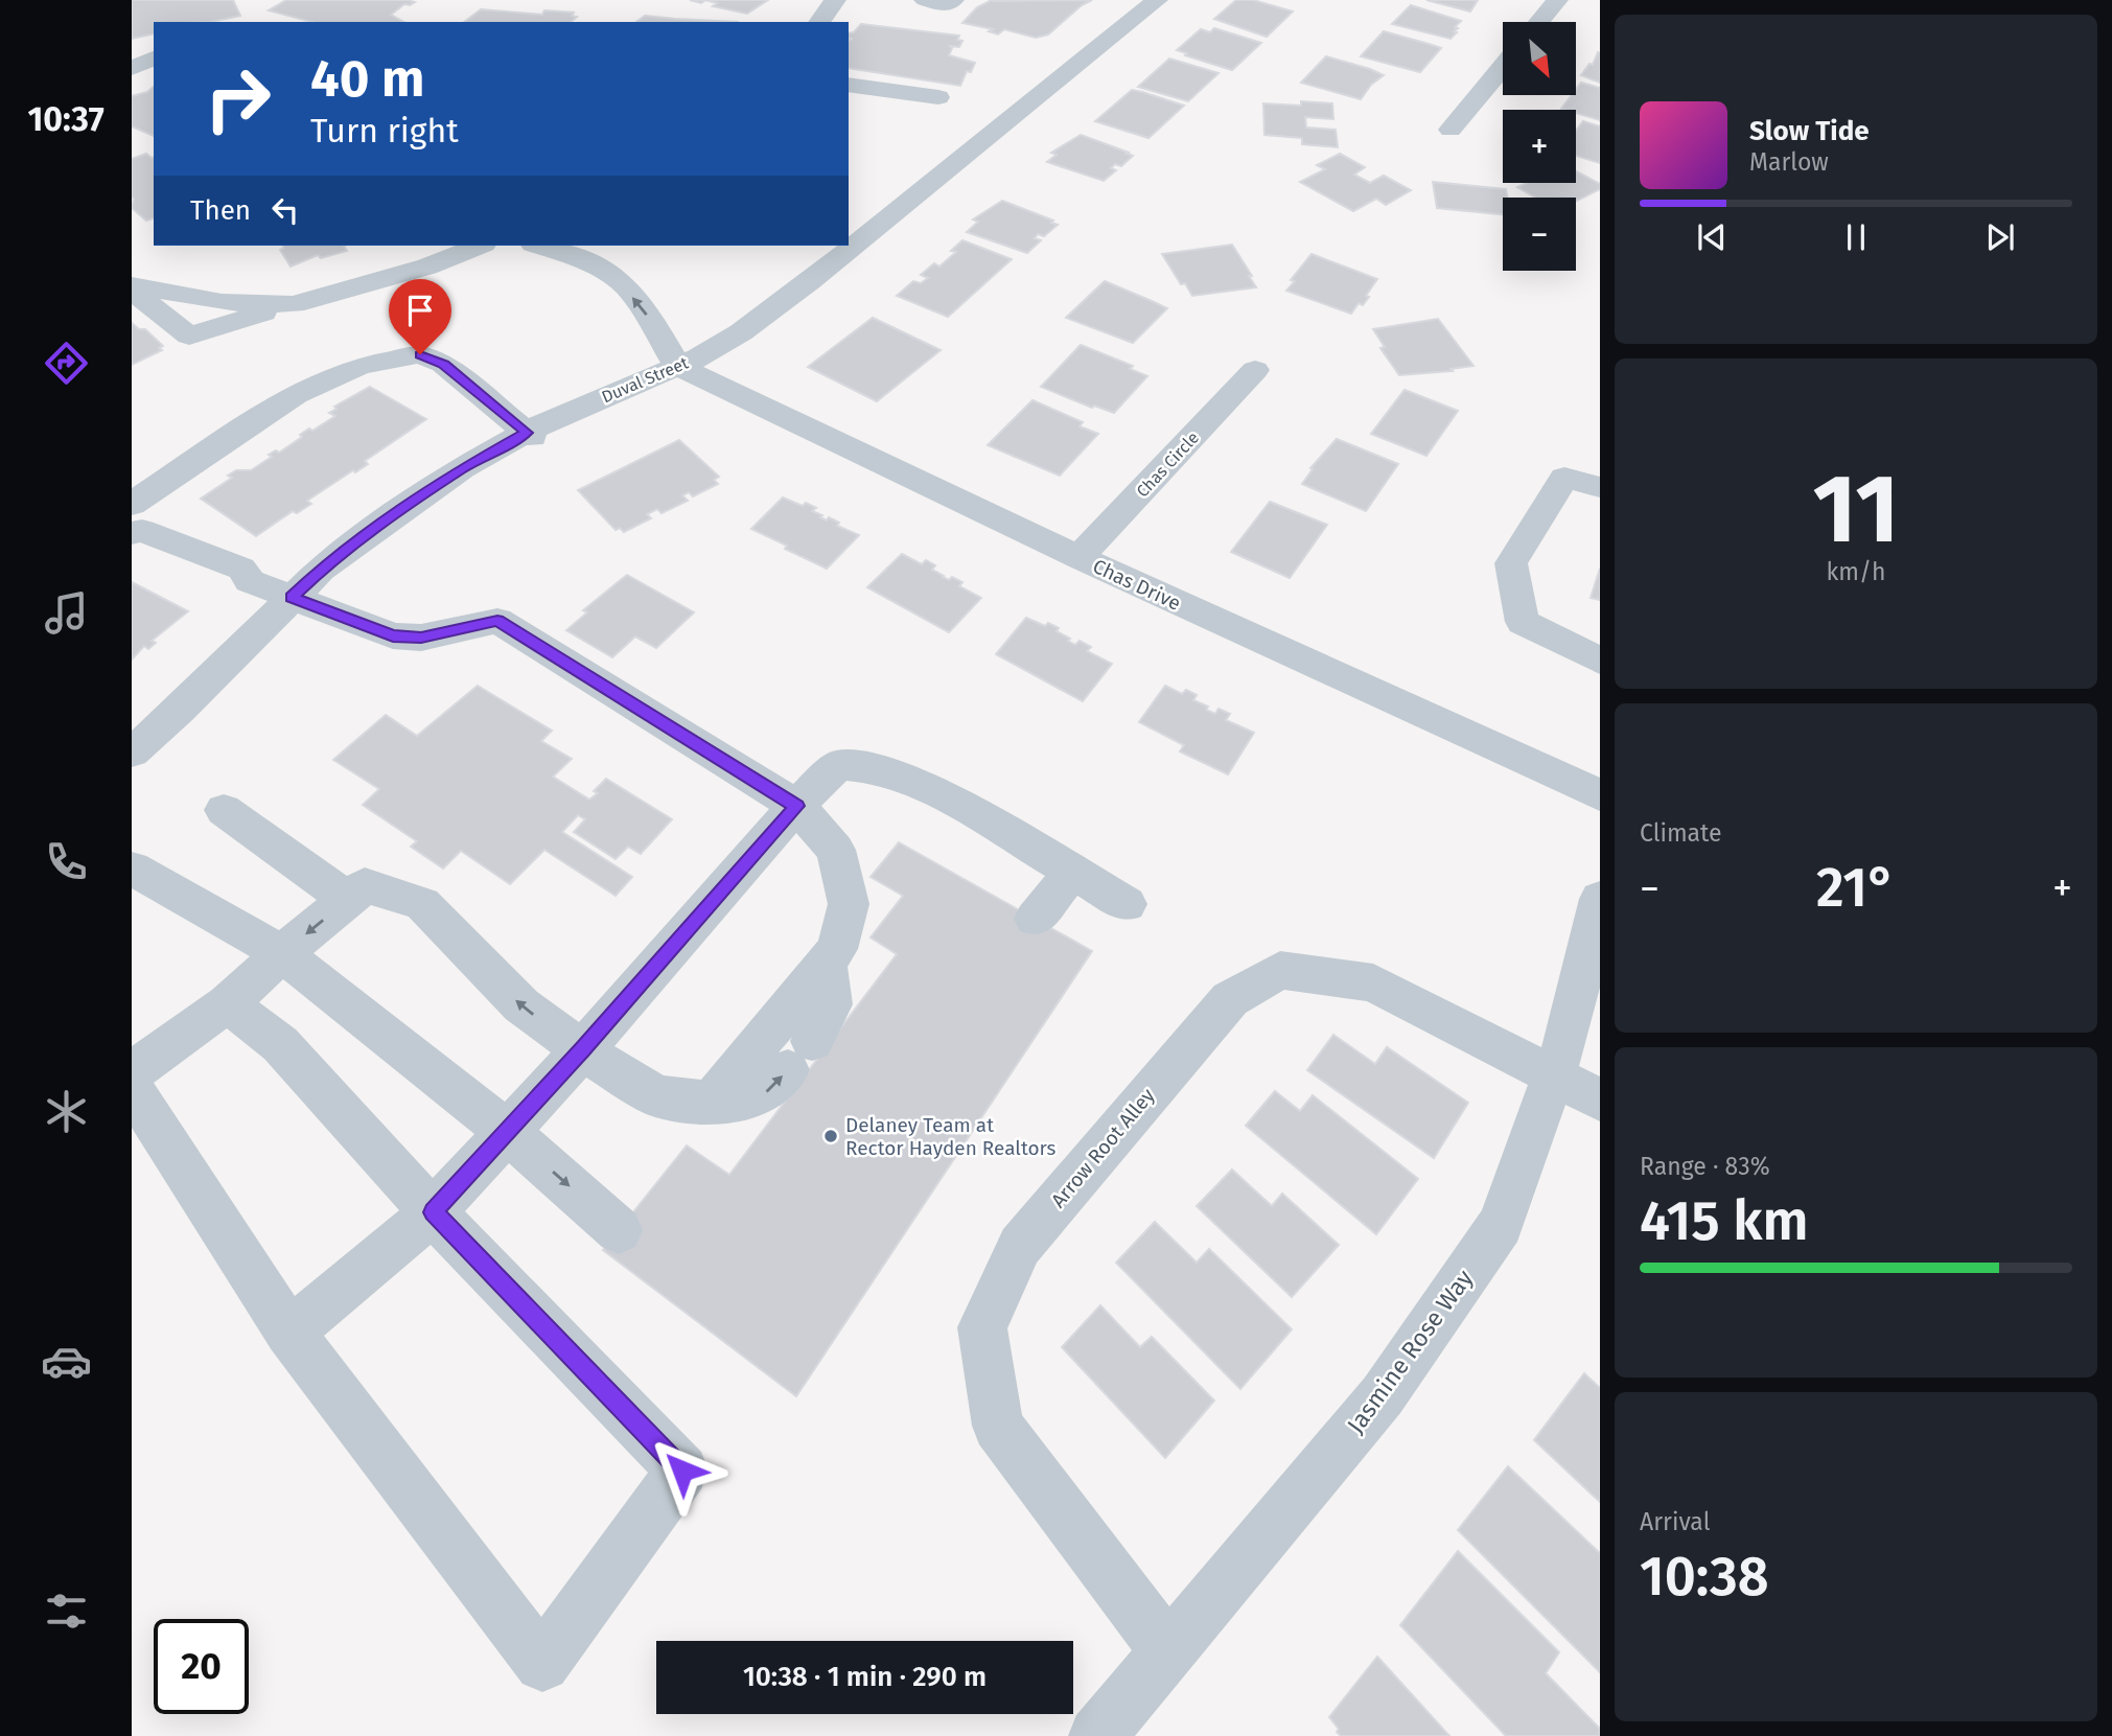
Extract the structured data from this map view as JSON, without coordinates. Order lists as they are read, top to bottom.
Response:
{
  "streets": {
    "street": [
      "Duval Street",
      "Chas Circle",
      "Chas Drive",
      "Arrow Root Alley",
      "Jasmine Rose Way"
    ]
  },
  "crossings": [
    ["Duval Street", "Chas Drive"],
    ["Chas Circle", "Chas Drive"],
    ["Arrow Root Alley", "Jasmine Rose Way"]
  ],
  "places": ["Delaney Team at Rector Hayden Realtors"],
  "north": "bottom right",
  "page": {
    "tabs": "10:37",
    "map_buttons": ["+", "−"],
    "turn": ["40 m", "Turn right"],
    "song": ["Slow Tide", "Marlow"],
    "then": "Then",
    "tile": [
      ["11", "km/h"],
      "Climate",
      ["Range · 83%", "415 km"],
      ["Arrival", "10:38"]
    ],
    "heat": ["−", "21°", "+"],
    "limit": "20",
    "trip": "10:38 · 1 min · 290 m"
  }
}
